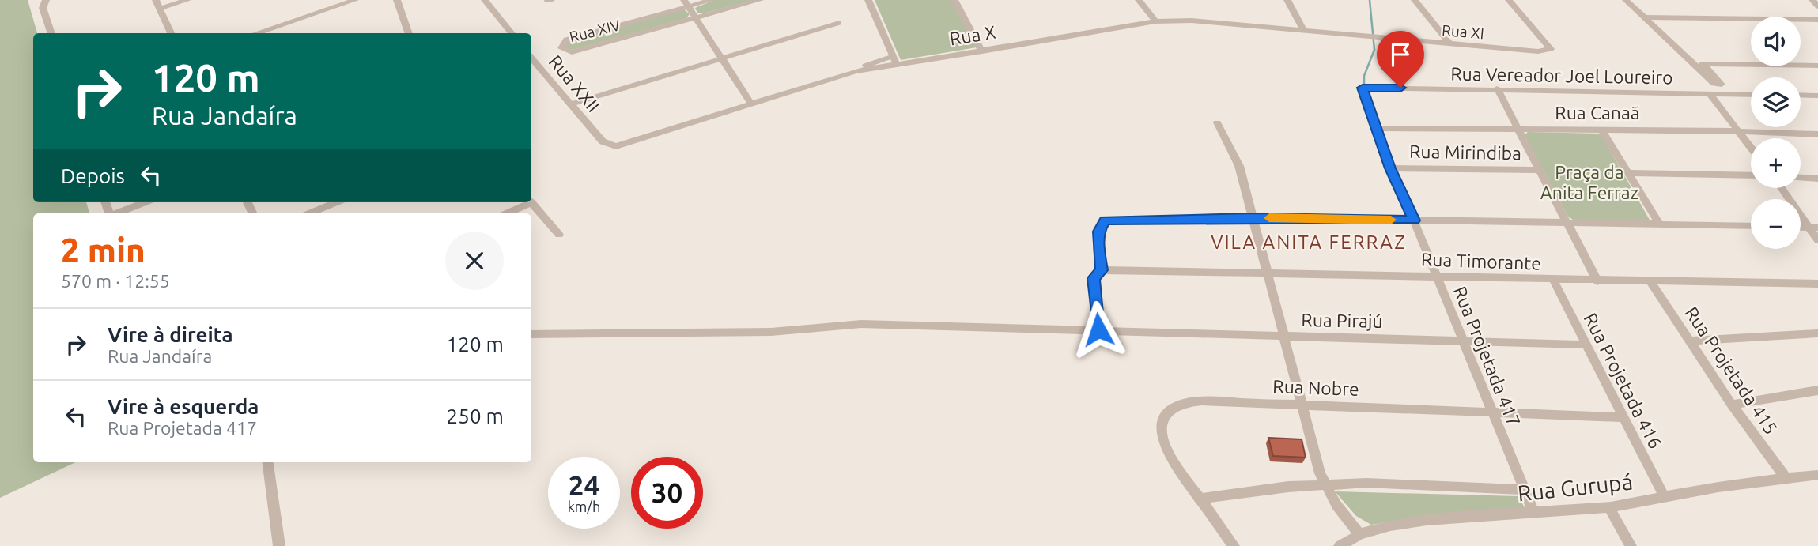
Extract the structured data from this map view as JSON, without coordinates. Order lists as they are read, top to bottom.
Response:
{
  "streets": {
    "street": [
      "Rua XIV",
      "Rua XI",
      "Rua X",
      "Rua Vereador Joel Loureiro",
      "Rua XXII",
      "Rua Canaã",
      "Rua Mirindiba",
      "Rua Timorante",
      "Rua Pirajú",
      "Rua Projetada 417",
      "Rua Projetada 415",
      "Rua Projetada 416",
      "Rua Nobre",
      "Rua Gurupá"
    ]
  },
  "crossings": [
    ["Rua XI", "Rua X"],
    ["Rua X", "Rua XXII"],
    ["Rua Vereador Joel Loureiro", "Rua Projetada 417"],
    ["Rua Canaã", "Rua Projetada 417"],
    ["Rua Mirindiba", "Rua Projetada 417"],
    ["Rua Timorante", "Rua Projetada 417"],
    ["Rua Timorante", "Rua Projetada 415"],
    ["Rua Timorante", "Rua Projetada 416"],
    ["Rua Pirajú", "Rua Projetada 417"],
    ["Rua Pirajú", "Rua Projetada 416"],
    ["Rua Projetada 417", "Rua Nobre"],
    ["Rua Projetada 417", "Rua Gurupá"],
    ["Rua Projetada 415", "Rua Gurupá"],
    ["Rua Projetada 416", "Rua Nobre"],
    ["Rua Projetada 416", "Rua Gurupá"]
  ],
  "districts": ["VILA ANITA FERRAZ"],
  "parks": ["Praça da Anita Ferraz"],
  "page": {
    "map_buttons": ["+", "−"],
    "turn": ["120 m", "Rua Jandaíra"],
    "then": "Depois",
    "heading": ["2 min", "570 m · 12:55"],
    "list": [
      {
        "name": "Vire à direita",
        "note": "Rua Jandaíra",
        "value": "120 m"
      },
      {
        "name": "Vire à esquerda",
        "note": "Rua Projetada 417",
        "value": "250 m"
      }
    ],
    "speed": "24 km/h",
    "limit": "30"
  }
}
